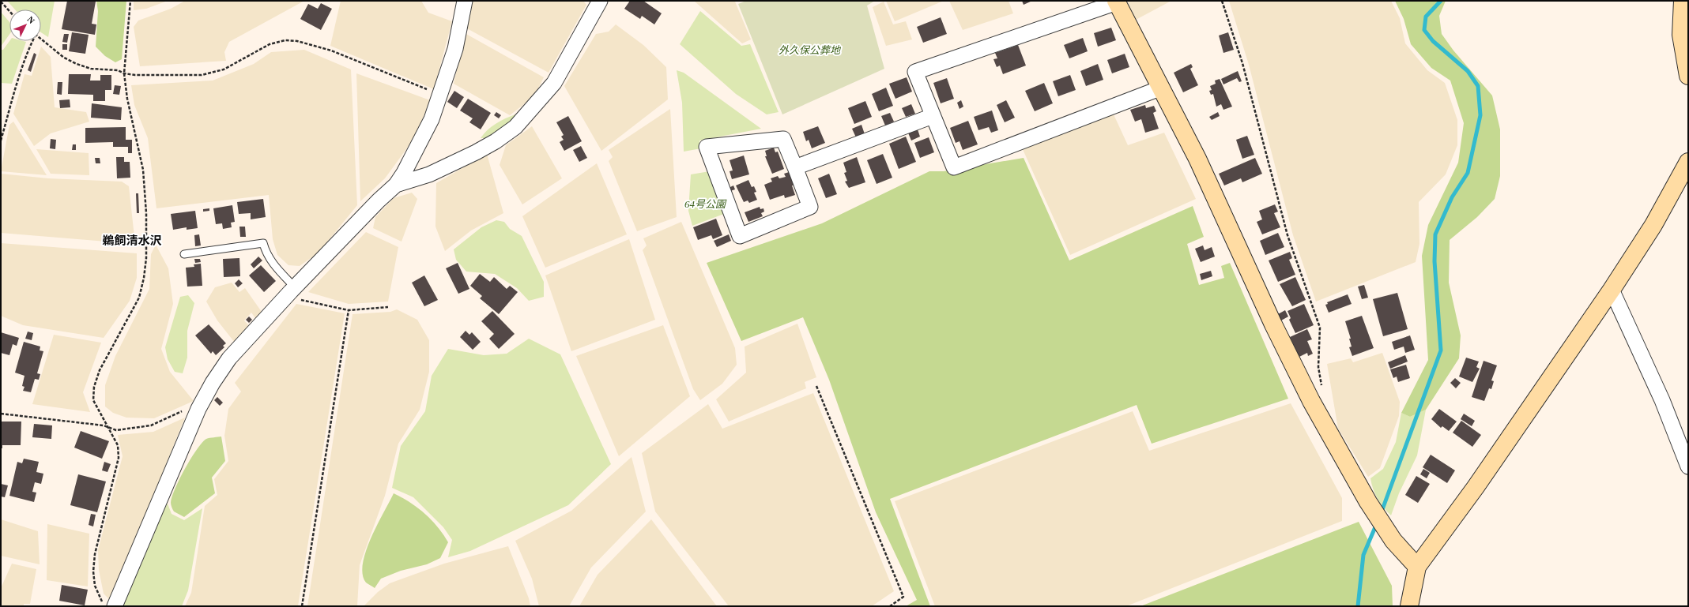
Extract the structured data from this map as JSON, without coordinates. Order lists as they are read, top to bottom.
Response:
{
  "districts": ["鵜飼清水沢"],
  "parks": ["外久保公葬地", "64号公園"],
  "north": "top right"
}
